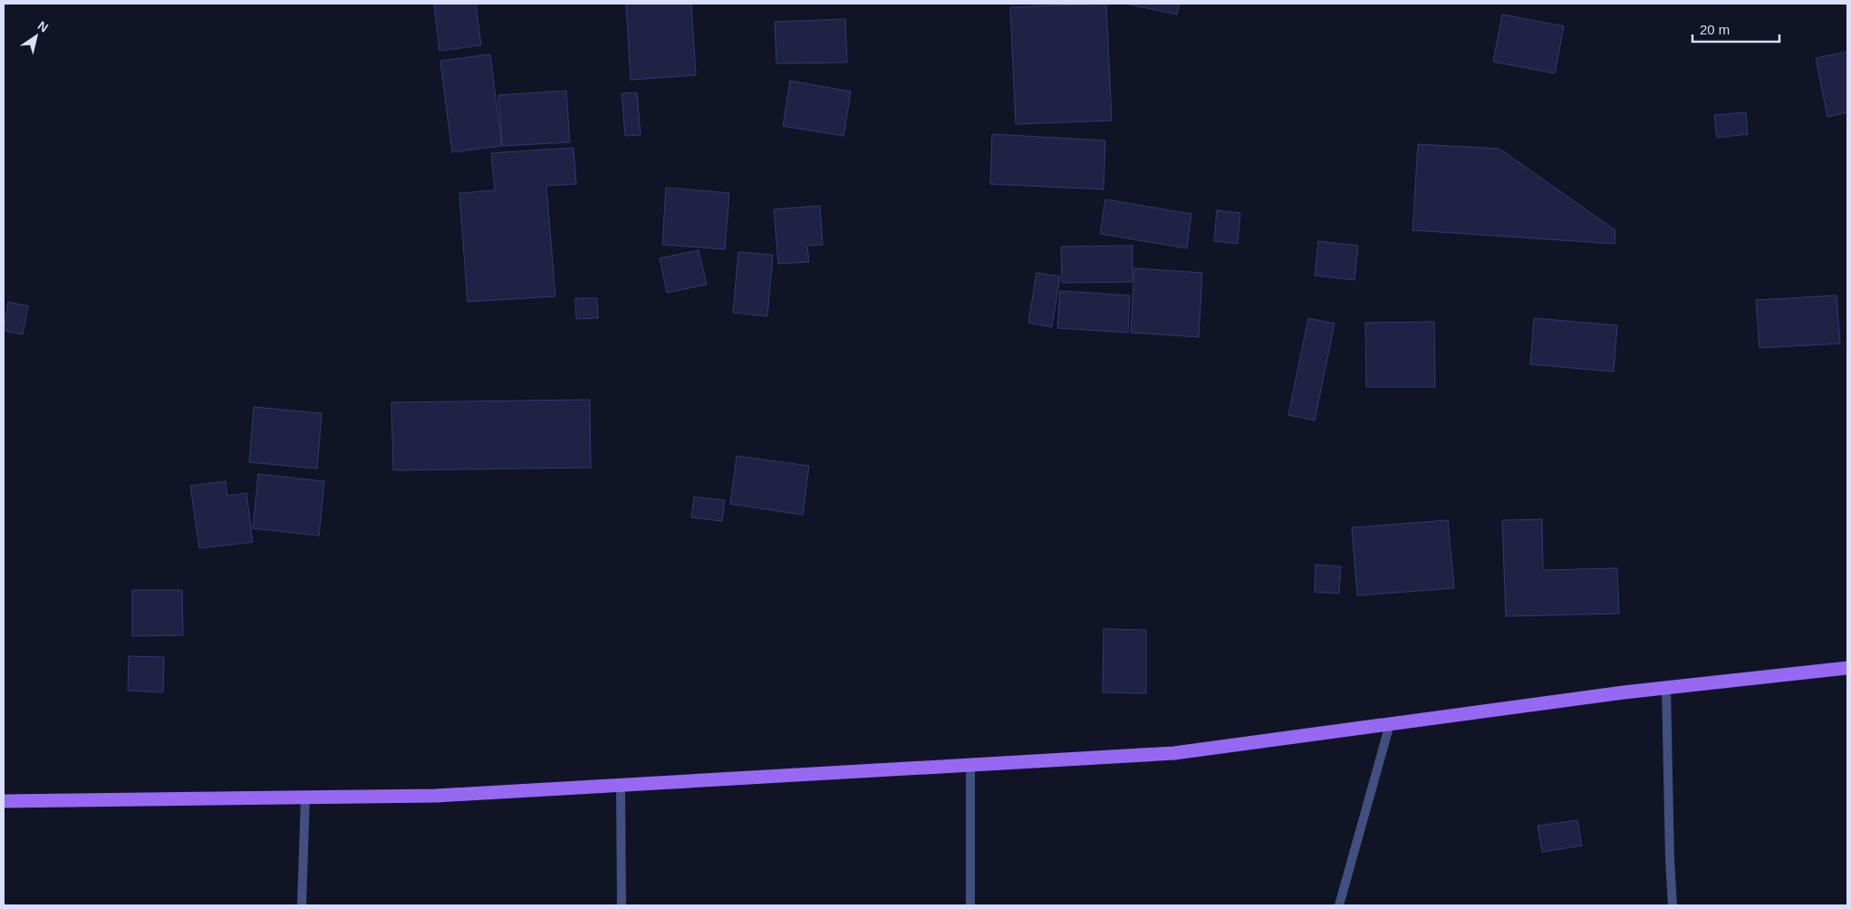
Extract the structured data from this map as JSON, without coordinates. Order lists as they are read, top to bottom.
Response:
{
  "scale_bar": "20 m",
  "north": "top right"
}
